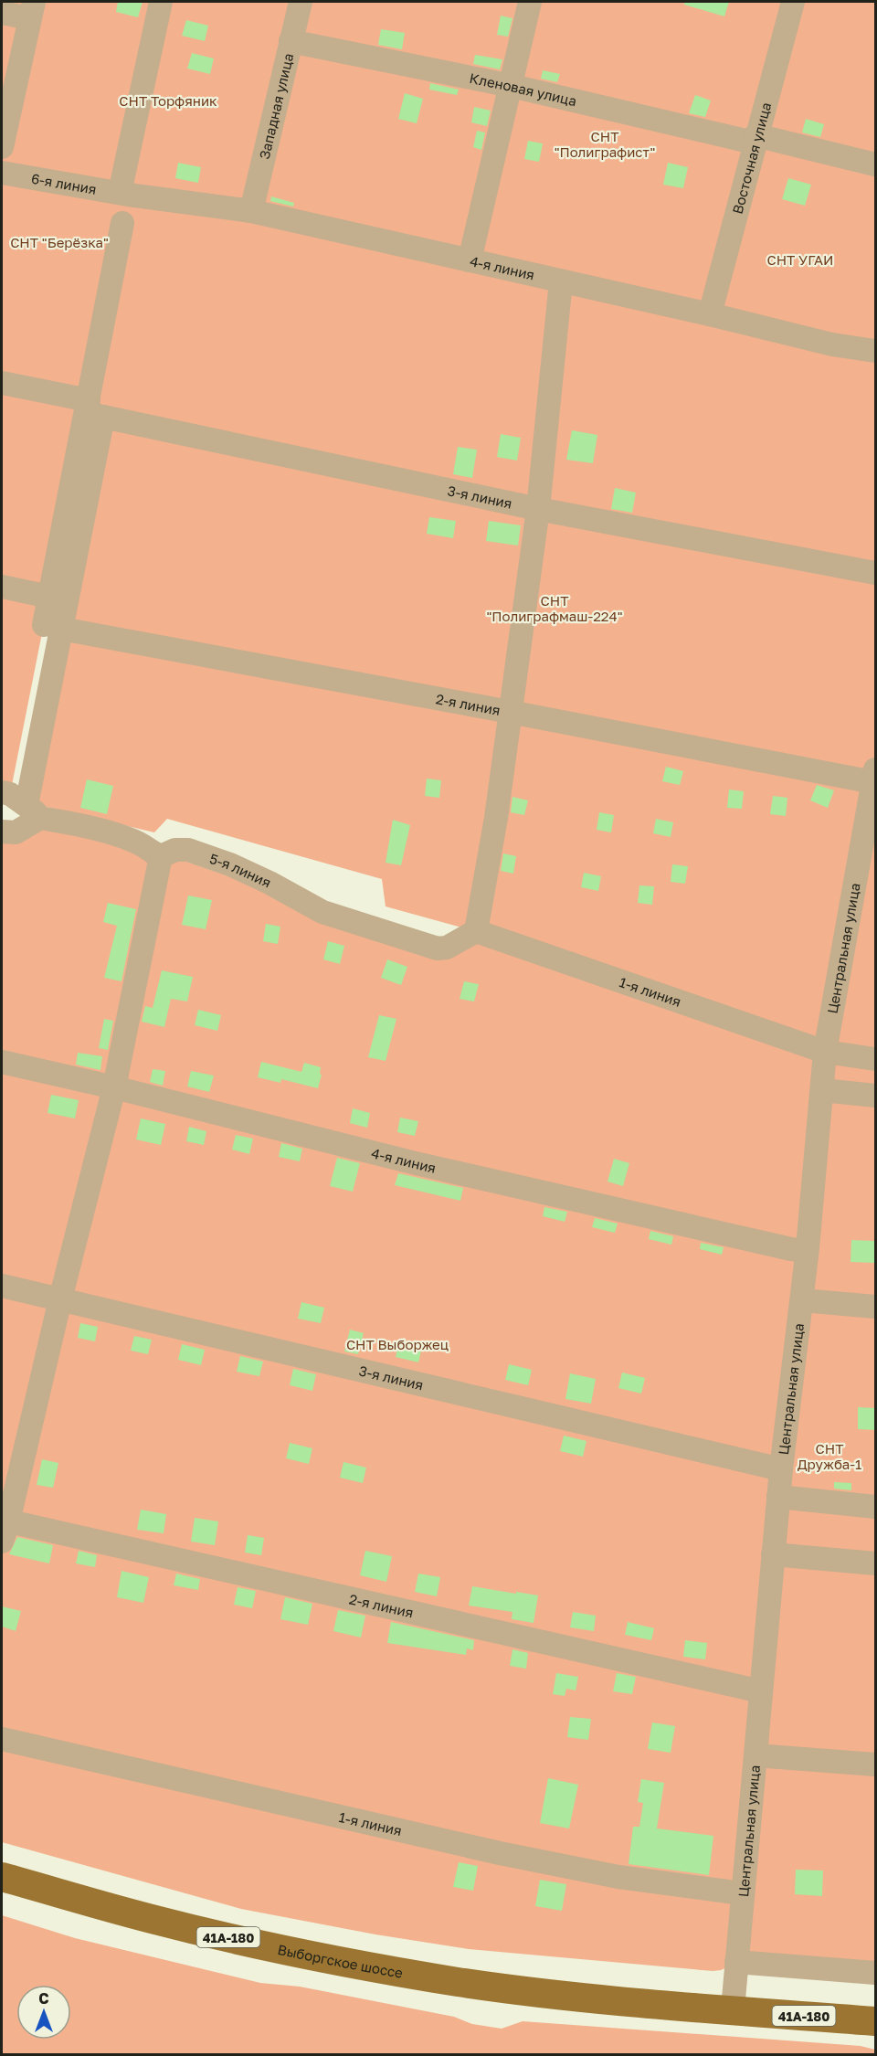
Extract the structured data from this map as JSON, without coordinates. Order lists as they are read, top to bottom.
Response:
{
  "streets": {
    "main road": ["41А-180", "Выборгское шоссе"],
    "street": [
      "Кленовая улица",
      "Западная улица",
      "Восточная улица",
      "6-я линия",
      "4-я линия",
      "3-я линия",
      "2-я линия",
      "5-я линия",
      "Центральная улица",
      "1-я линия"
    ]
  },
  "crossings": [
    ["Кленовая улица", "Западная улица"],
    ["Кленовая улица", "Восточная улица"],
    ["Западная улица", "4-я линия"],
    ["Восточная улица", "4-я линия"],
    ["6-я линия", "4-я линия"],
    ["4-я линия", "Центральная улица"],
    ["3-я линия", "Центральная улица"],
    ["2-я линия", "Центральная улица"],
    ["5-я линия", "1-я линия"],
    ["Центральная улица", "1-я линия"],
    ["Центральная улица", "41А-180"],
    ["Центральная улица", "Выборгское шоссе"],
    ["41А-180", "Выборгское шоссе"]
  ],
  "parks": [
    "СНТ Торфяник",
    "СНТ \"Полиграфист\"",
    "СНТ \"Берёзка\"",
    "СНТ УГАИ",
    "СНТ \"Полиграфмаш-224\"",
    "СНТ Выборжец",
    "СНТ Дружба-1"
  ],
  "north": "top"
}
